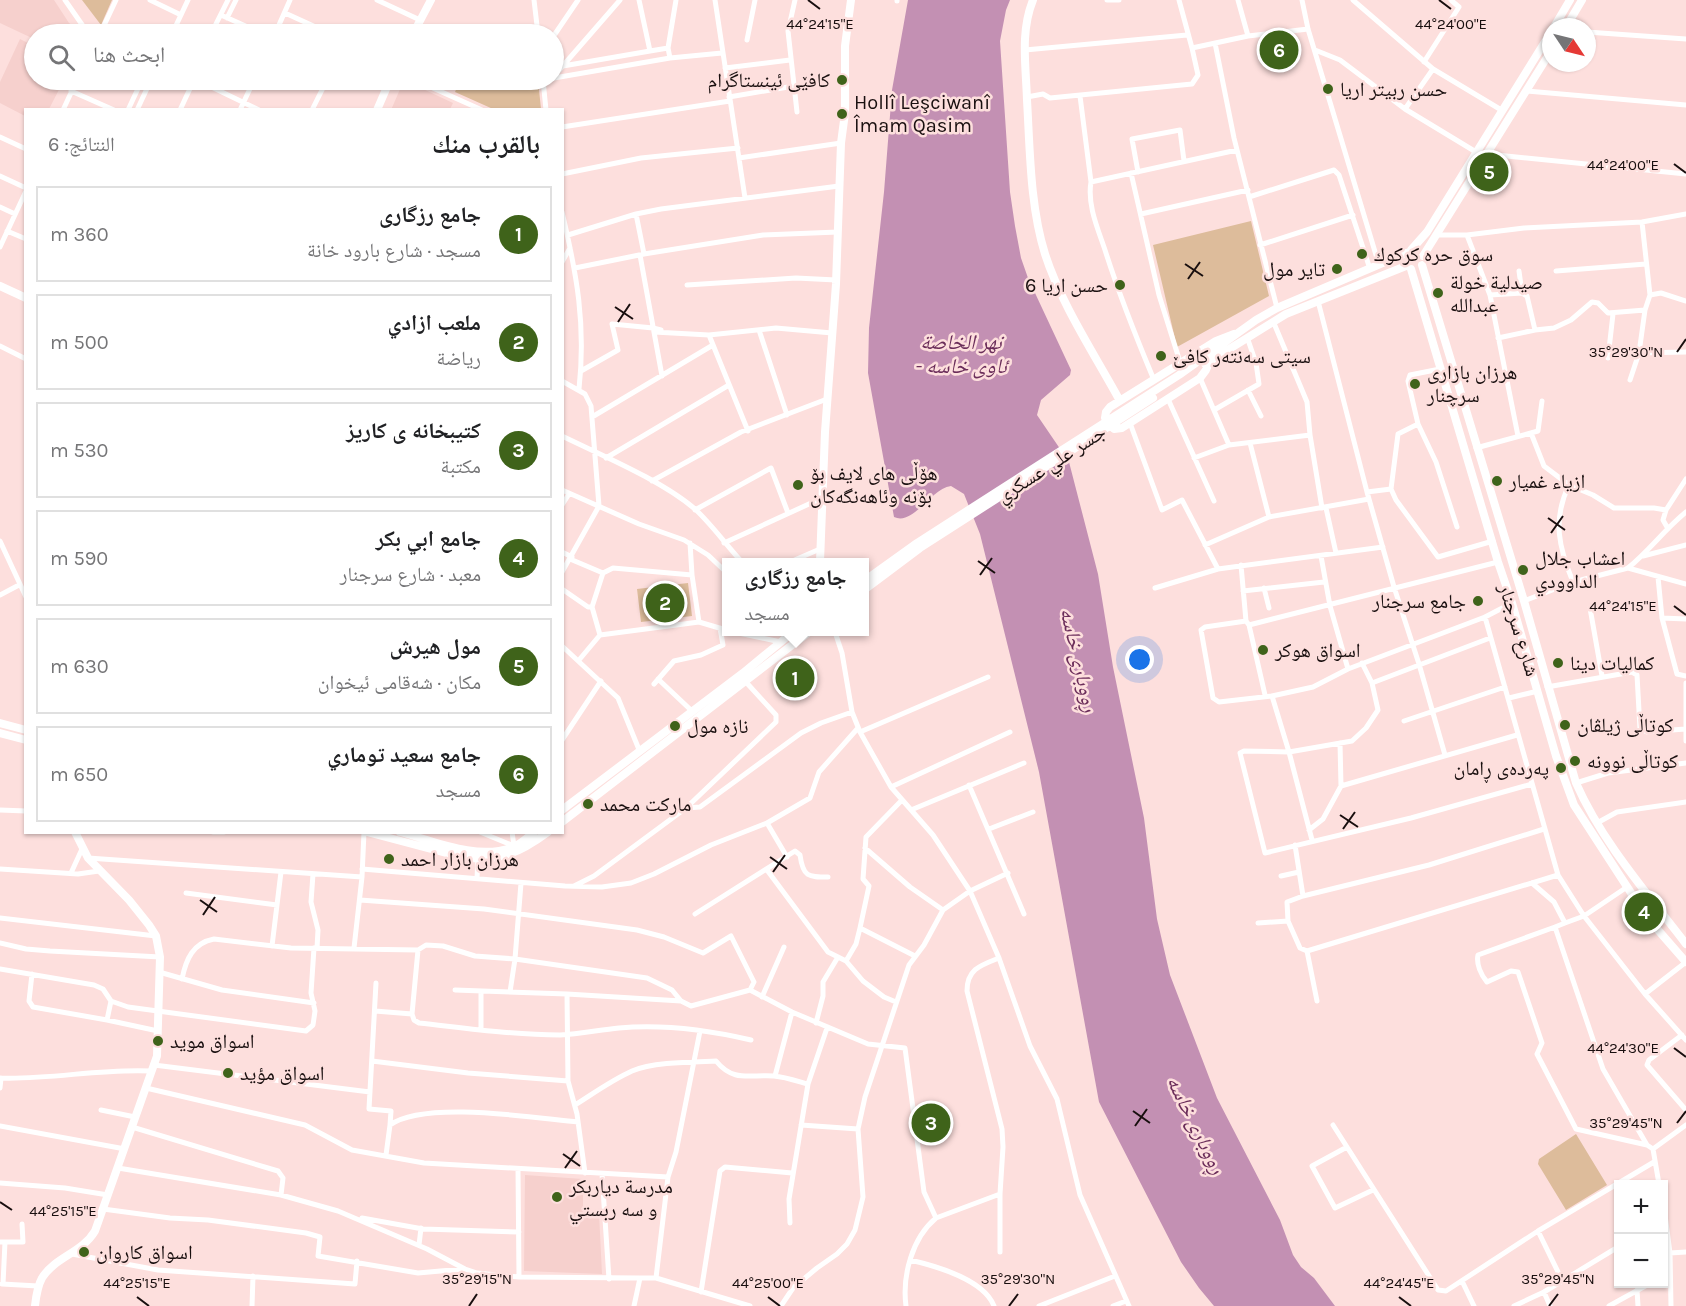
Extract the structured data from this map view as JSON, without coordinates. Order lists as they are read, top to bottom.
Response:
{
  "streets": {
    "street": ["جسر علي عسكري", "شارع سرجنار"]
  },
  "water": ["نهر الخاصة - ئاوی خاسە", "ڕووباری خاسە"],
  "places": [
    "کافێی ئینستاگرام",
    "حسن ربيتر اريا",
    "Hollî Leşciwanî Îmam Qasim",
    "سوق حره كركوك",
    "تاير مول",
    "حسن اريا 6",
    "صيدلية خولة عبدالله",
    "سیتی سەنتەر کافێ",
    "هرزان بازاری سرچنار",
    "ازياء غميار",
    "هۆڵی های لایف بۆ بۆنە وئاهەنگەکان",
    "اعشاب جلال الداوودي",
    "جامع سرجنار",
    "اسواق هوكر",
    "كماليات دينا",
    "کوتاڵی ژیلڤان",
    "نازه مول",
    "کوتاڵی نوونە",
    "پەردەی ڕامان",
    "ماركت محمد",
    "هرزان بازار احمد",
    "اسواق مويد",
    "اسواق مؤيد",
    "مدرسة دياربكر و سه ربستي",
    "اسواق كاروان"
  ],
  "north": "bottom right",
  "page": {
    "search": "ابحث هنا",
    "pins": [
      "6",
      "5",
      "2",
      "1",
      "4",
      "3"
    ],
    "heading": ["بالقرب منك", "النتائج: 6"],
    "list": [
      {
        "mark": "1",
        "name": "جامع رزگاری",
        "note": "مسجد · شارع بارود خانة",
        "value": "360 m"
      },
      {
        "mark": "2",
        "name": "ملعب ازادي",
        "note": "رياضة",
        "value": "500 m"
      },
      {
        "mark": "3",
        "name": "كتيبخانه ى كاريز",
        "note": "مكتبة",
        "value": "530 m"
      },
      {
        "mark": "4",
        "name": "جامع ابي بكر",
        "note": "معبد · شارع سرجنار",
        "value": "590 m"
      },
      {
        "mark": "5",
        "name": "مول هيرش",
        "note": "مكان · شەقامی ئیخوان",
        "value": "630 m"
      },
      {
        "mark": "6",
        "name": "جامع سعيد توماري",
        "note": "مسجد",
        "value": "650 m"
      }
    ],
    "popup": ["جامع رزگاری", "مسجد"],
    "map_buttons": ["+", "−"]
  },
  "coordinates": [
    "44°24'15\"E",
    "44°24'00\"E",
    "35°29'30\"N",
    "44°24'30\"E",
    "35°29'45\"N",
    "44°25'15\"E",
    "35°29'15\"N",
    "44°25'00\"E",
    "44°24'45\"E"
  ]
}
